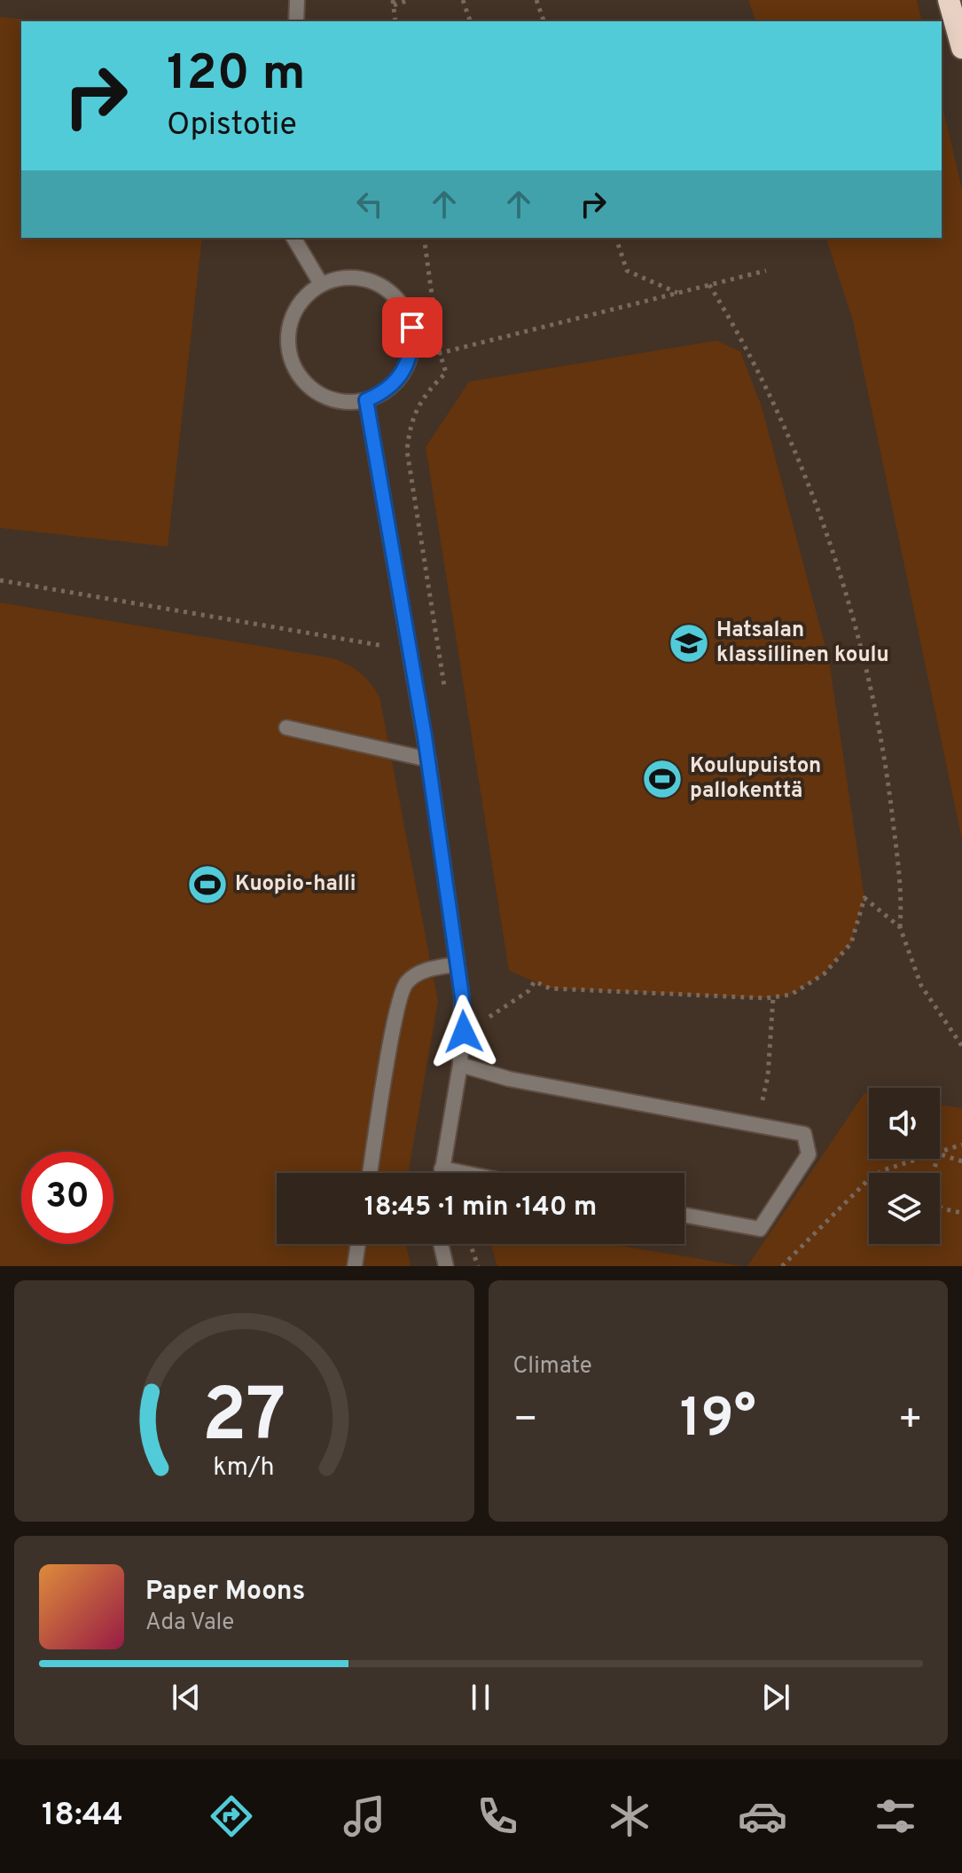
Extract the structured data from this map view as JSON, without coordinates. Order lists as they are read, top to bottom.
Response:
{
  "places": {
    "school or university": ["Hatsalan klassillinen koulu"],
    "sports": ["Koulupuiston pallokenttä", "Kuopio-halli"]
  },
  "page": {
    "turn": ["120 m", "Opistotie"],
    "limit": "30",
    "trip": "18:45 · 1 min · 140 m",
    "tile": "Climate",
    "heat": ["−", "19°", "+"],
    "song": ["Paper Moons", "Ada Vale"],
    "tabs": "18:44",
    "gauge": ["27", "km/h"]
  }
}
